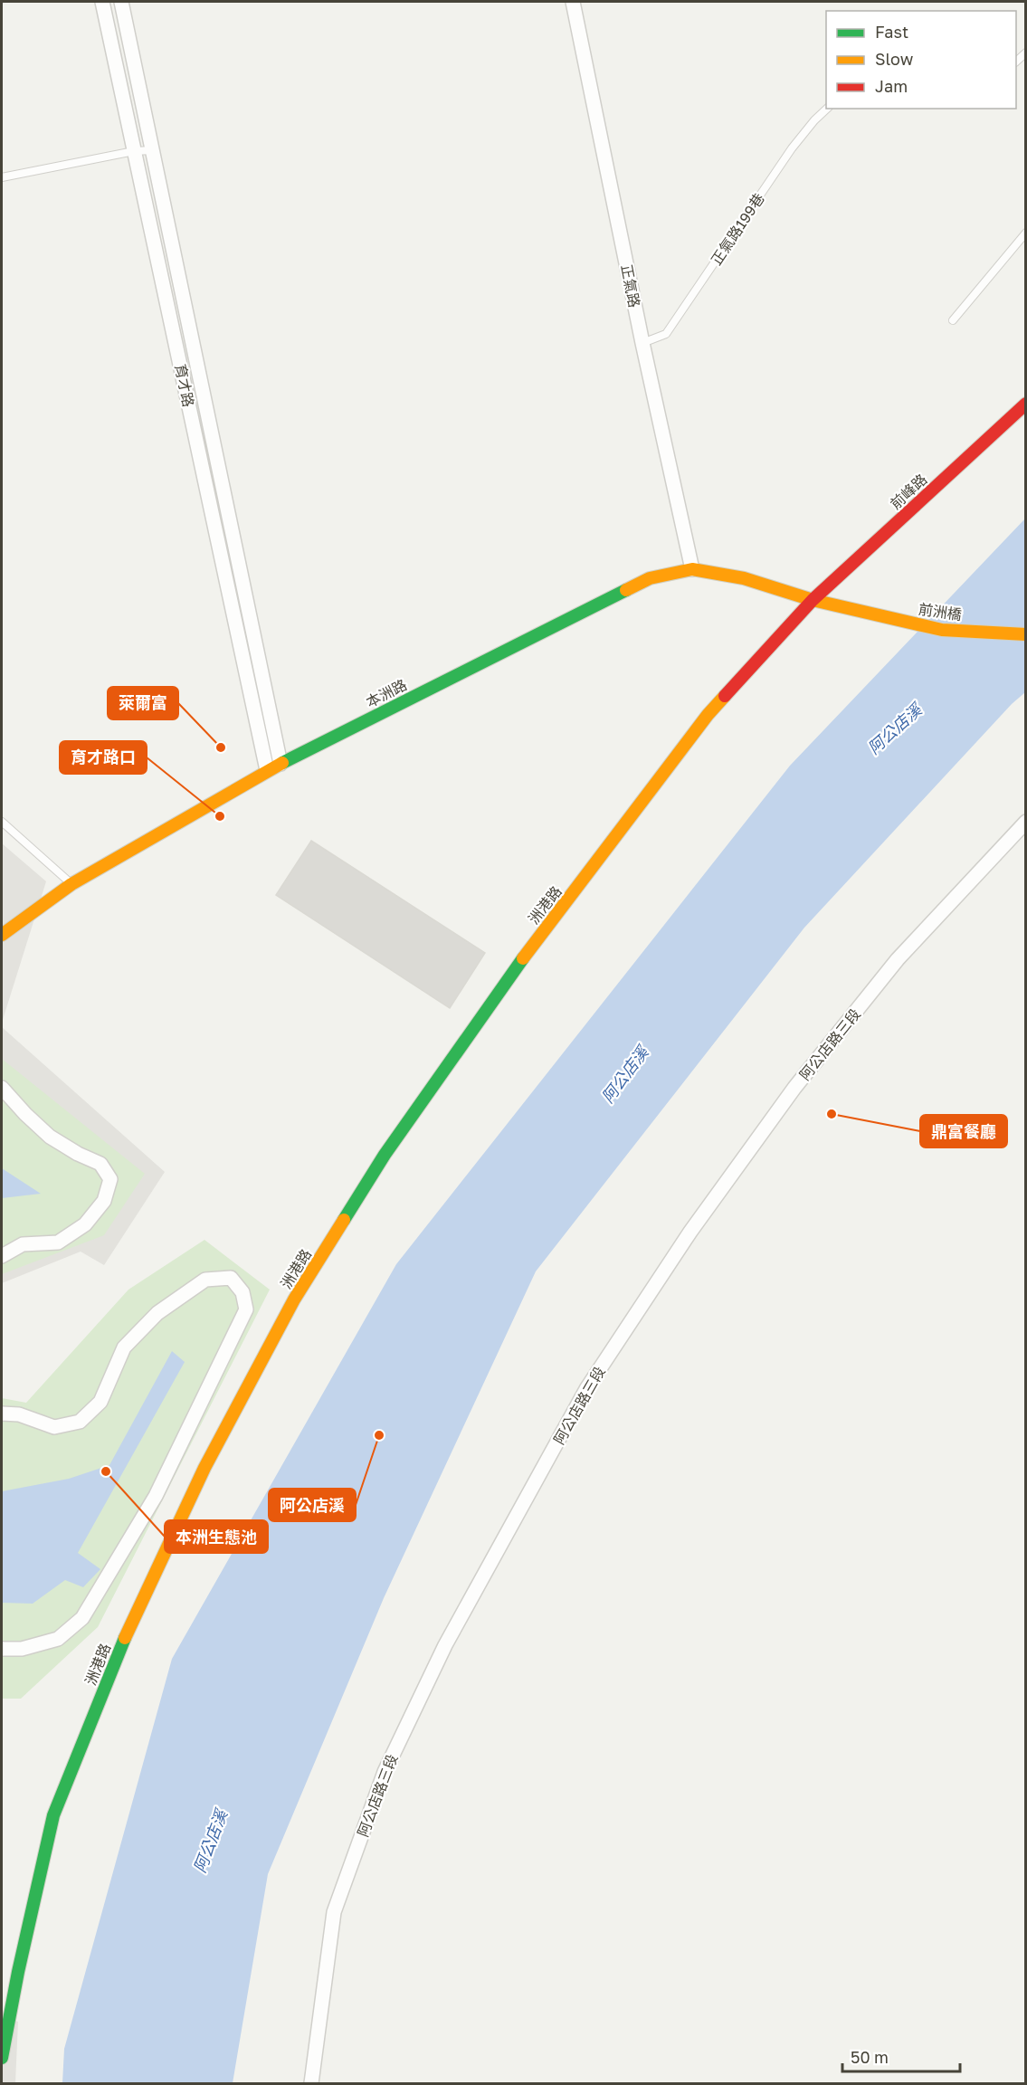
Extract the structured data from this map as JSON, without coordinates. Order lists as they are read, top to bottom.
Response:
{
  "streets": {
    "street": [
      "正氣路",
      "育才路",
      "前峰路",
      "前洲橋",
      "本洲路",
      "洲港路",
      "阿公店路三段"
    ],
    "lane": ["正氣路199巷"]
  },
  "crossings": [
    ["正氣路199巷", "正氣路"],
    ["正氣路", "本洲路"],
    ["育才路", "本洲路"],
    ["前峰路", "前洲橋"],
    ["前峰路", "本洲路"],
    ["前峰路", "洲港路"],
    ["前洲橋", "本洲路"],
    ["前洲橋", "洲港路"],
    ["本洲路", "洲港路"]
  ],
  "water": ["阿公店溪"],
  "places": [
    "萊爾富",
    "育才路口",
    "鼎富餐廳",
    "阿公店溪",
    "本洲生態池"
  ],
  "legend": ["Fast", "Slow", "Jam"],
  "scale_bar": "50 m"
}
